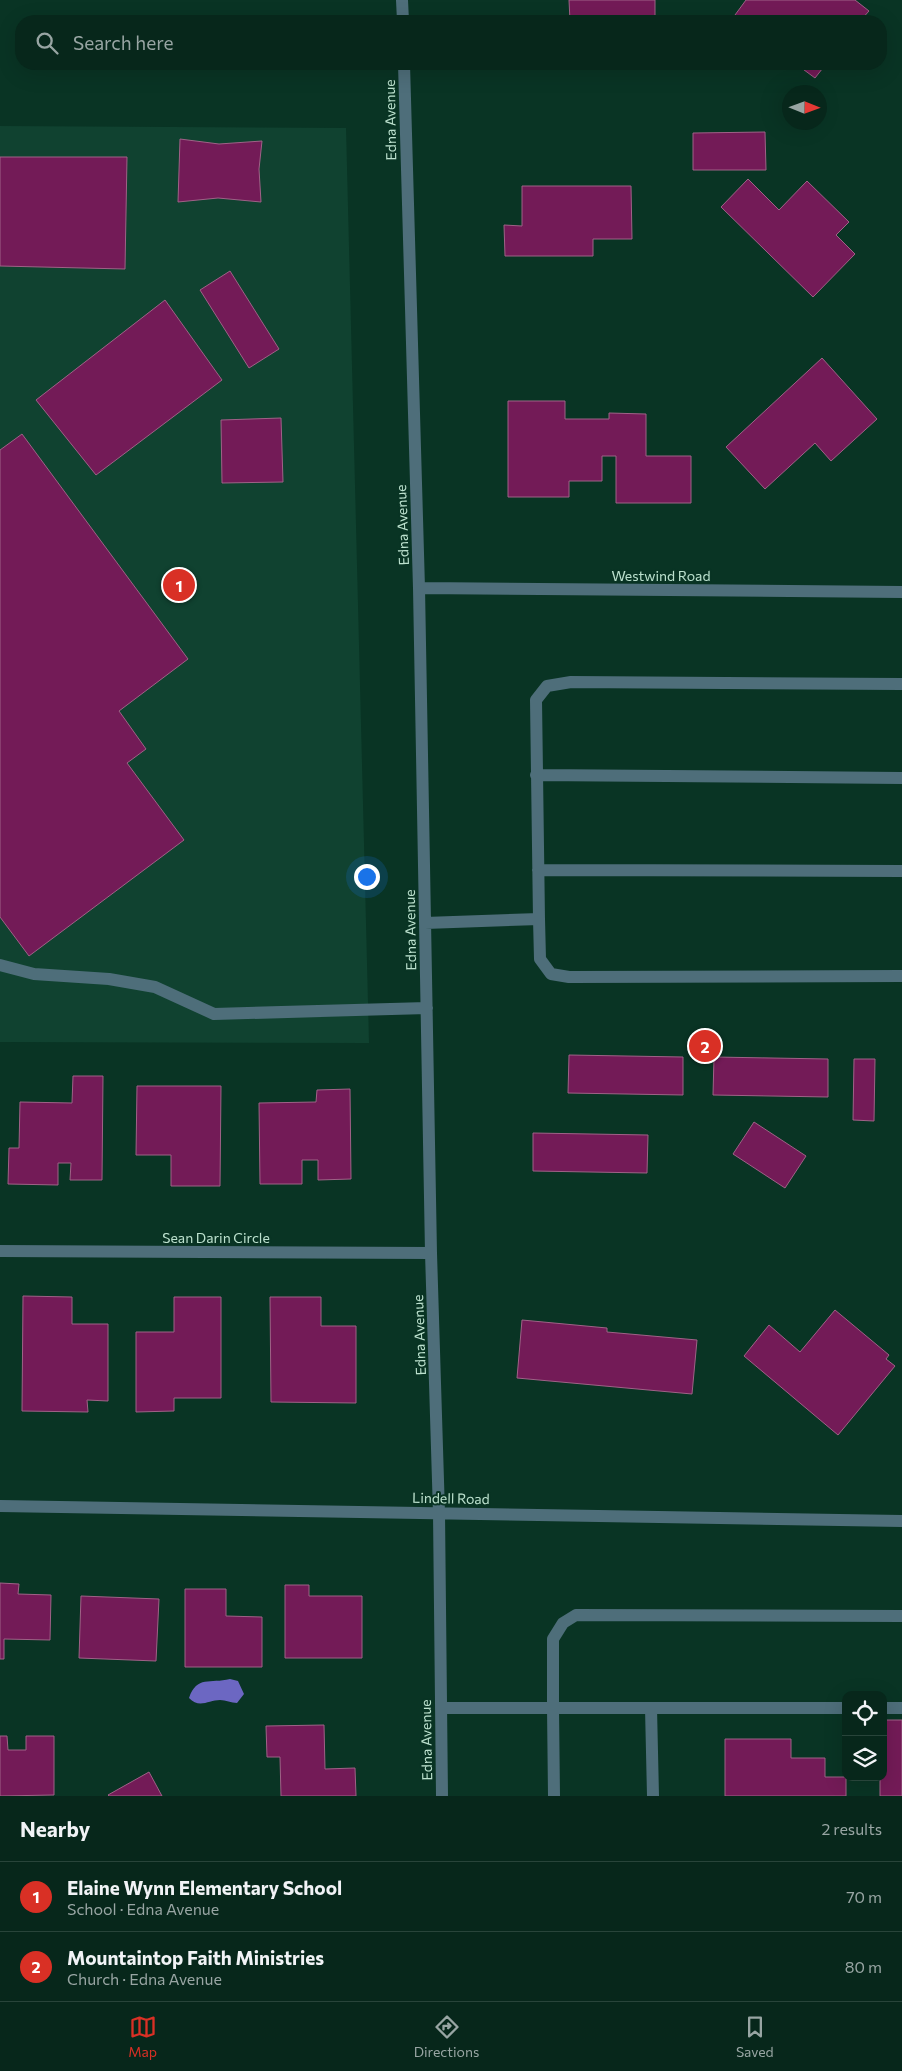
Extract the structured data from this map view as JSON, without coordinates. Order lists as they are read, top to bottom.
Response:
{
  "streets": {
    "street": [
      "Edna Avenue",
      "Westwind Road",
      "Sean Darin Circle",
      "Lindell Road"
    ]
  },
  "crossings": [
    ["Edna Avenue", "Westwind Road"],
    ["Edna Avenue", "Sean Darin Circle"],
    ["Edna Avenue", "Lindell Road"]
  ],
  "north": "right",
  "page": {
    "search": "Search here",
    "pins": ["1", "2"],
    "heading": ["Nearby", "2 results"],
    "list": [
      {
        "mark": "1",
        "name": "Elaine Wynn Elementary School",
        "note": "School · Edna Avenue",
        "value": "70 m"
      },
      {
        "mark": "2",
        "name": "Mountaintop Faith Ministries",
        "note": "Church · Edna Avenue",
        "value": "80 m"
      }
    ],
    "nav": ["Map", "Directions", "Saved"]
  }
}
